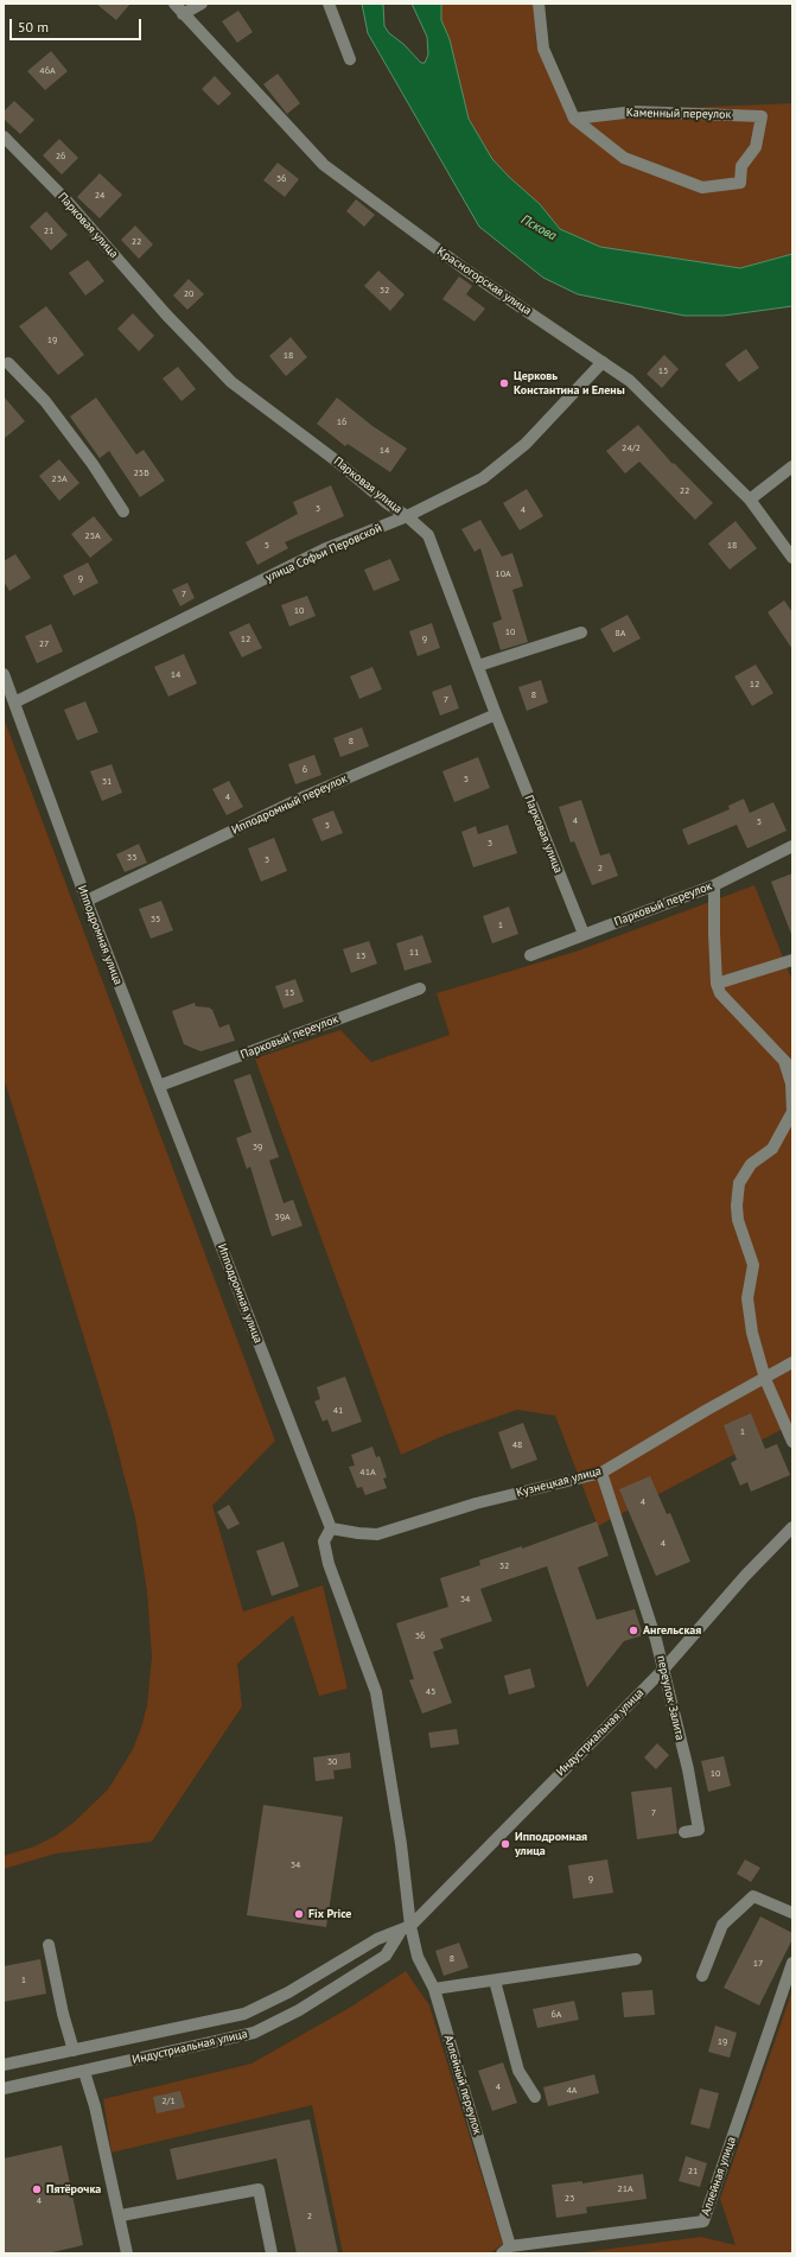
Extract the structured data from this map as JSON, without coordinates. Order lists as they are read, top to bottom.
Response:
{
  "streets": {
    "street": [
      "Каменный переулок",
      "Парковая улица",
      "Красногорская улица",
      "улица Софьи Перовской",
      "Ипподромный переулок",
      "Парковый переулок",
      "Ипподромная улица",
      "Кузнецкая улица",
      "переулок Залита",
      "Индустриальная улица",
      "Аллейный переулок",
      "Аллейная улица"
    ]
  },
  "crossings": [
    ["Парковая улица", "улица Софьи Перовской"],
    ["Парковая улица", "Ипподромный переулок"],
    ["Парковая улица", "Парковый переулок"],
    ["Красногорская улица", "улица Софьи Перовской"],
    ["улица Софьи Перовской", "Ипподромная улица"],
    ["Ипподромный переулок", "Ипподромная улица"],
    ["Парковый переулок", "Ипподромная улица"],
    ["Ипподромная улица", "Кузнецкая улица"],
    ["Кузнецкая улица", "переулок Залита"],
    ["переулок Залита", "Индустриальная улица"],
    ["Индустриальная улица", "Аллейный переулок"],
    ["Аллейный переулок", "Аллейная улица"]
  ],
  "water": ["Пскова"],
  "places": [
    "Церковь Константина и Елены",
    "Ангельская",
    "Ипподромная улица",
    "Fix Price",
    "Пятёрочка"
  ],
  "house_numbers": [
    "46А",
    "26",
    "36",
    "24",
    "21",
    "22",
    "32",
    "20",
    "19",
    "18",
    "15",
    "16",
    "24/2",
    "14",
    "25Б",
    "23А",
    "22",
    "3",
    "4",
    "25А",
    "5",
    "18",
    "10А",
    "9",
    "7",
    "10",
    "10",
    "8А",
    "12",
    "9",
    "27",
    "14",
    "12",
    "8",
    "7",
    "8",
    "6",
    "5",
    "31",
    "4",
    "4",
    "5",
    "5",
    "3",
    "33",
    "3",
    "2",
    "35",
    "1",
    "11",
    "13",
    "15",
    "39",
    "39А",
    "41",
    "1",
    "48",
    "41А",
    "4",
    "4",
    "32",
    "34",
    "36",
    "45",
    "30",
    "10",
    "7",
    "34",
    "9",
    "8",
    "17",
    "1",
    "6А",
    "19",
    "4",
    "4А",
    "2/1",
    "21",
    "21А",
    "23",
    "4",
    "2"
  ],
  "scale_bar": "50 m"
}
